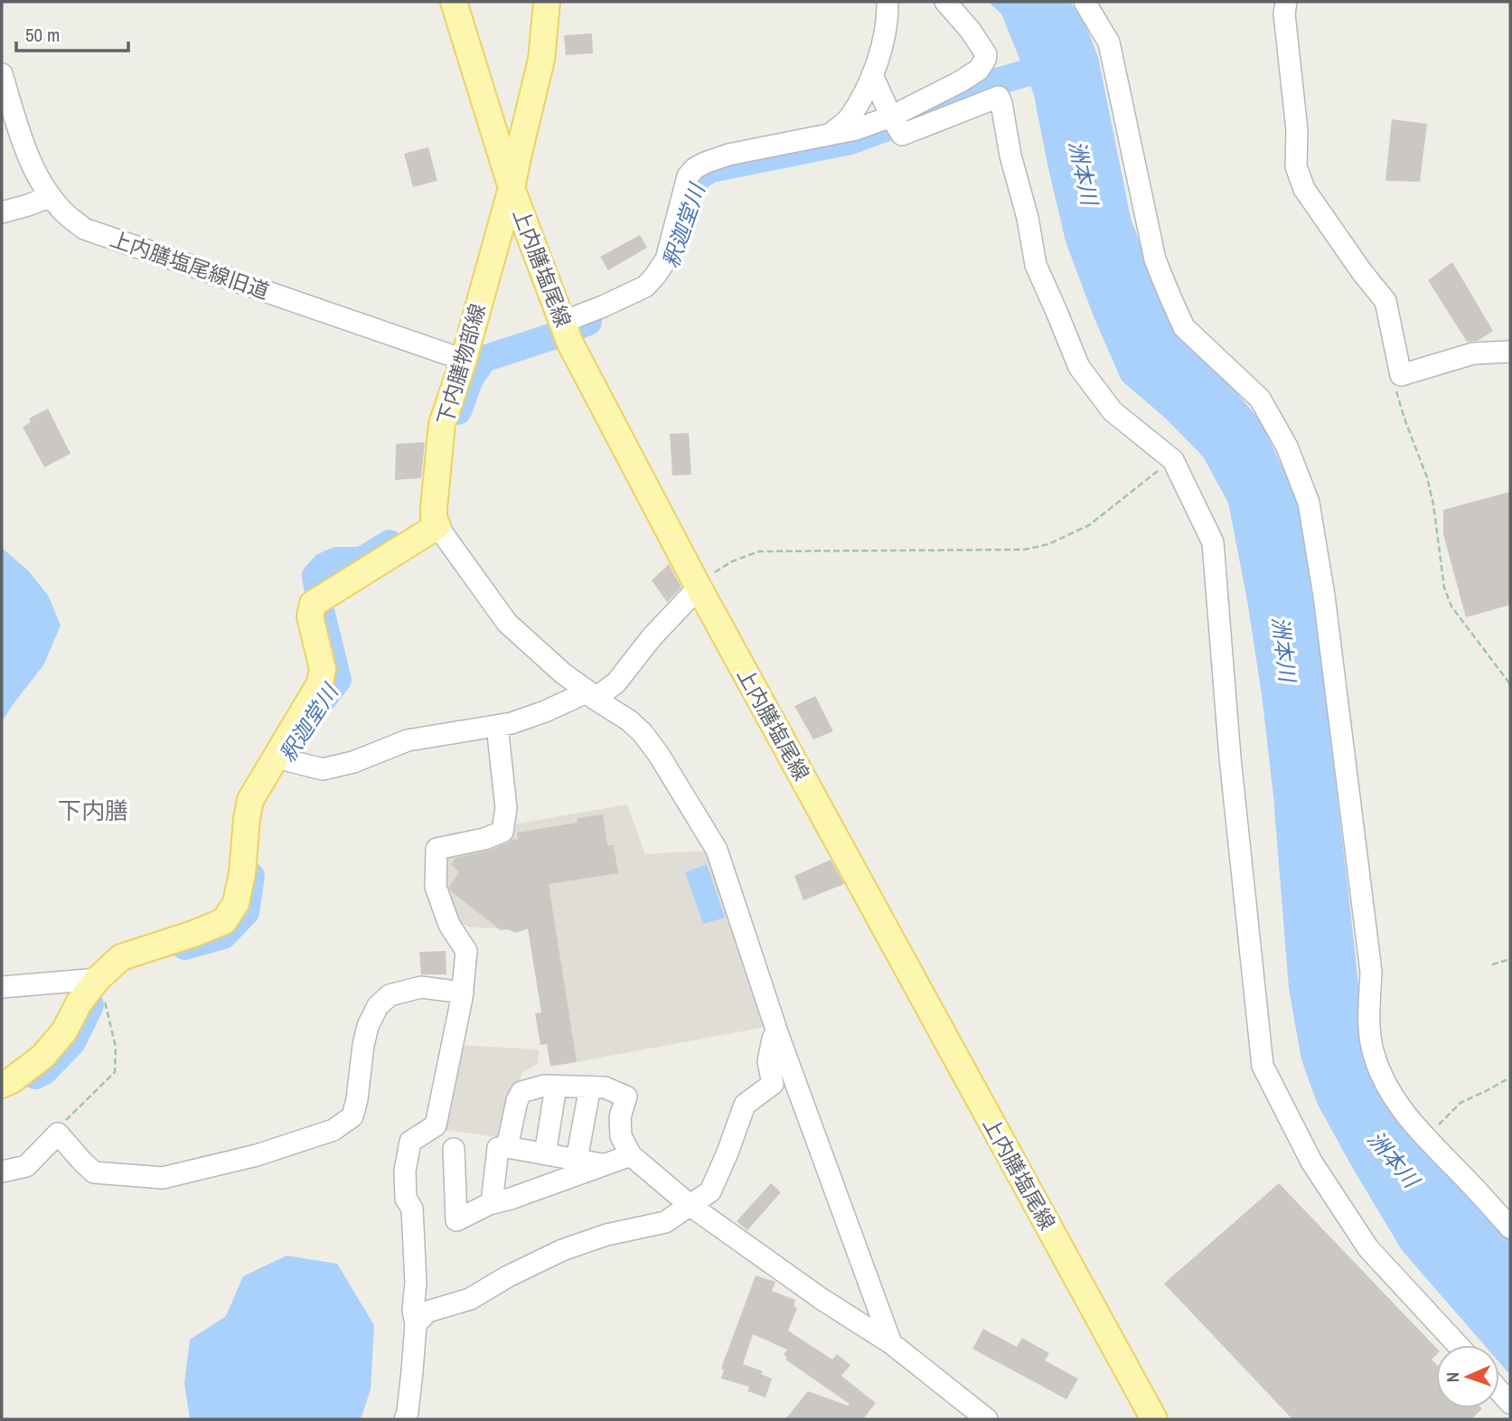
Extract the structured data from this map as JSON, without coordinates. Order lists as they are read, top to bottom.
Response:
{
  "streets": {
    "main road": ["上内膳塩尾線", "下内膳物部線"],
    "street": ["上内膳塩尾線旧道"]
  },
  "crossings": [
    ["上内膳塩尾線旧道", "下内膳物部線"],
    ["上内膳塩尾線", "下内膳物部線"]
  ],
  "districts": ["下内膳"],
  "water": ["洲本川", "釈迦堂川"],
  "scale_bar": "50 m",
  "north": "left"
}
